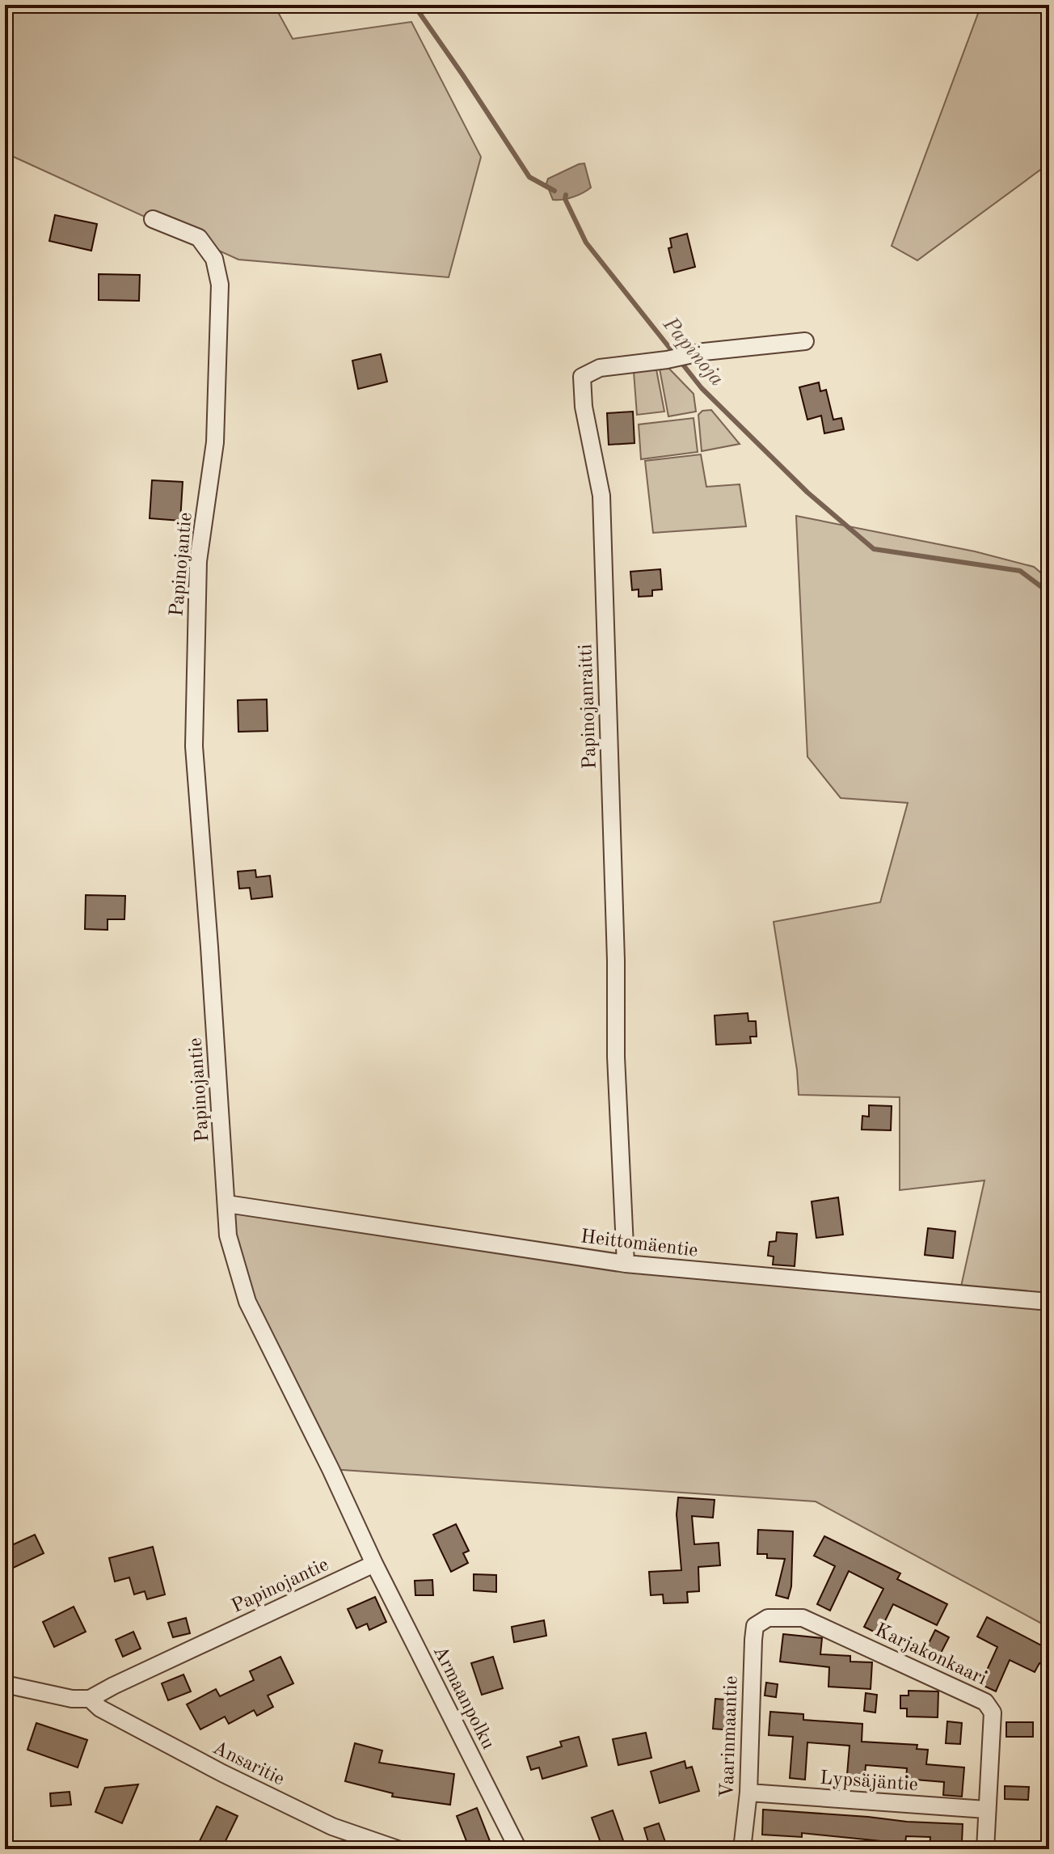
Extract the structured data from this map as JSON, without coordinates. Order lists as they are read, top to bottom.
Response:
{
  "streets": {
    "street": [
      "Papinojantie",
      "Papinojanraitti",
      "Heittomäentie",
      "Karjakonkaari",
      "Armaanpolku",
      "Vaarinmaantie",
      "Ansaritie",
      "Lypsäjäntie"
    ]
  },
  "crossings": [
    ["Papinojantie", "Heittomäentie"],
    ["Papinojantie", "Armaanpolku"],
    ["Papinojantie", "Ansaritie"],
    ["Papinojanraitti", "Heittomäentie"],
    ["Karjakonkaari", "Vaarinmaantie"],
    ["Karjakonkaari", "Lypsäjäntie"],
    ["Vaarinmaantie", "Lypsäjäntie"]
  ],
  "water": ["Papinoja"]
}
